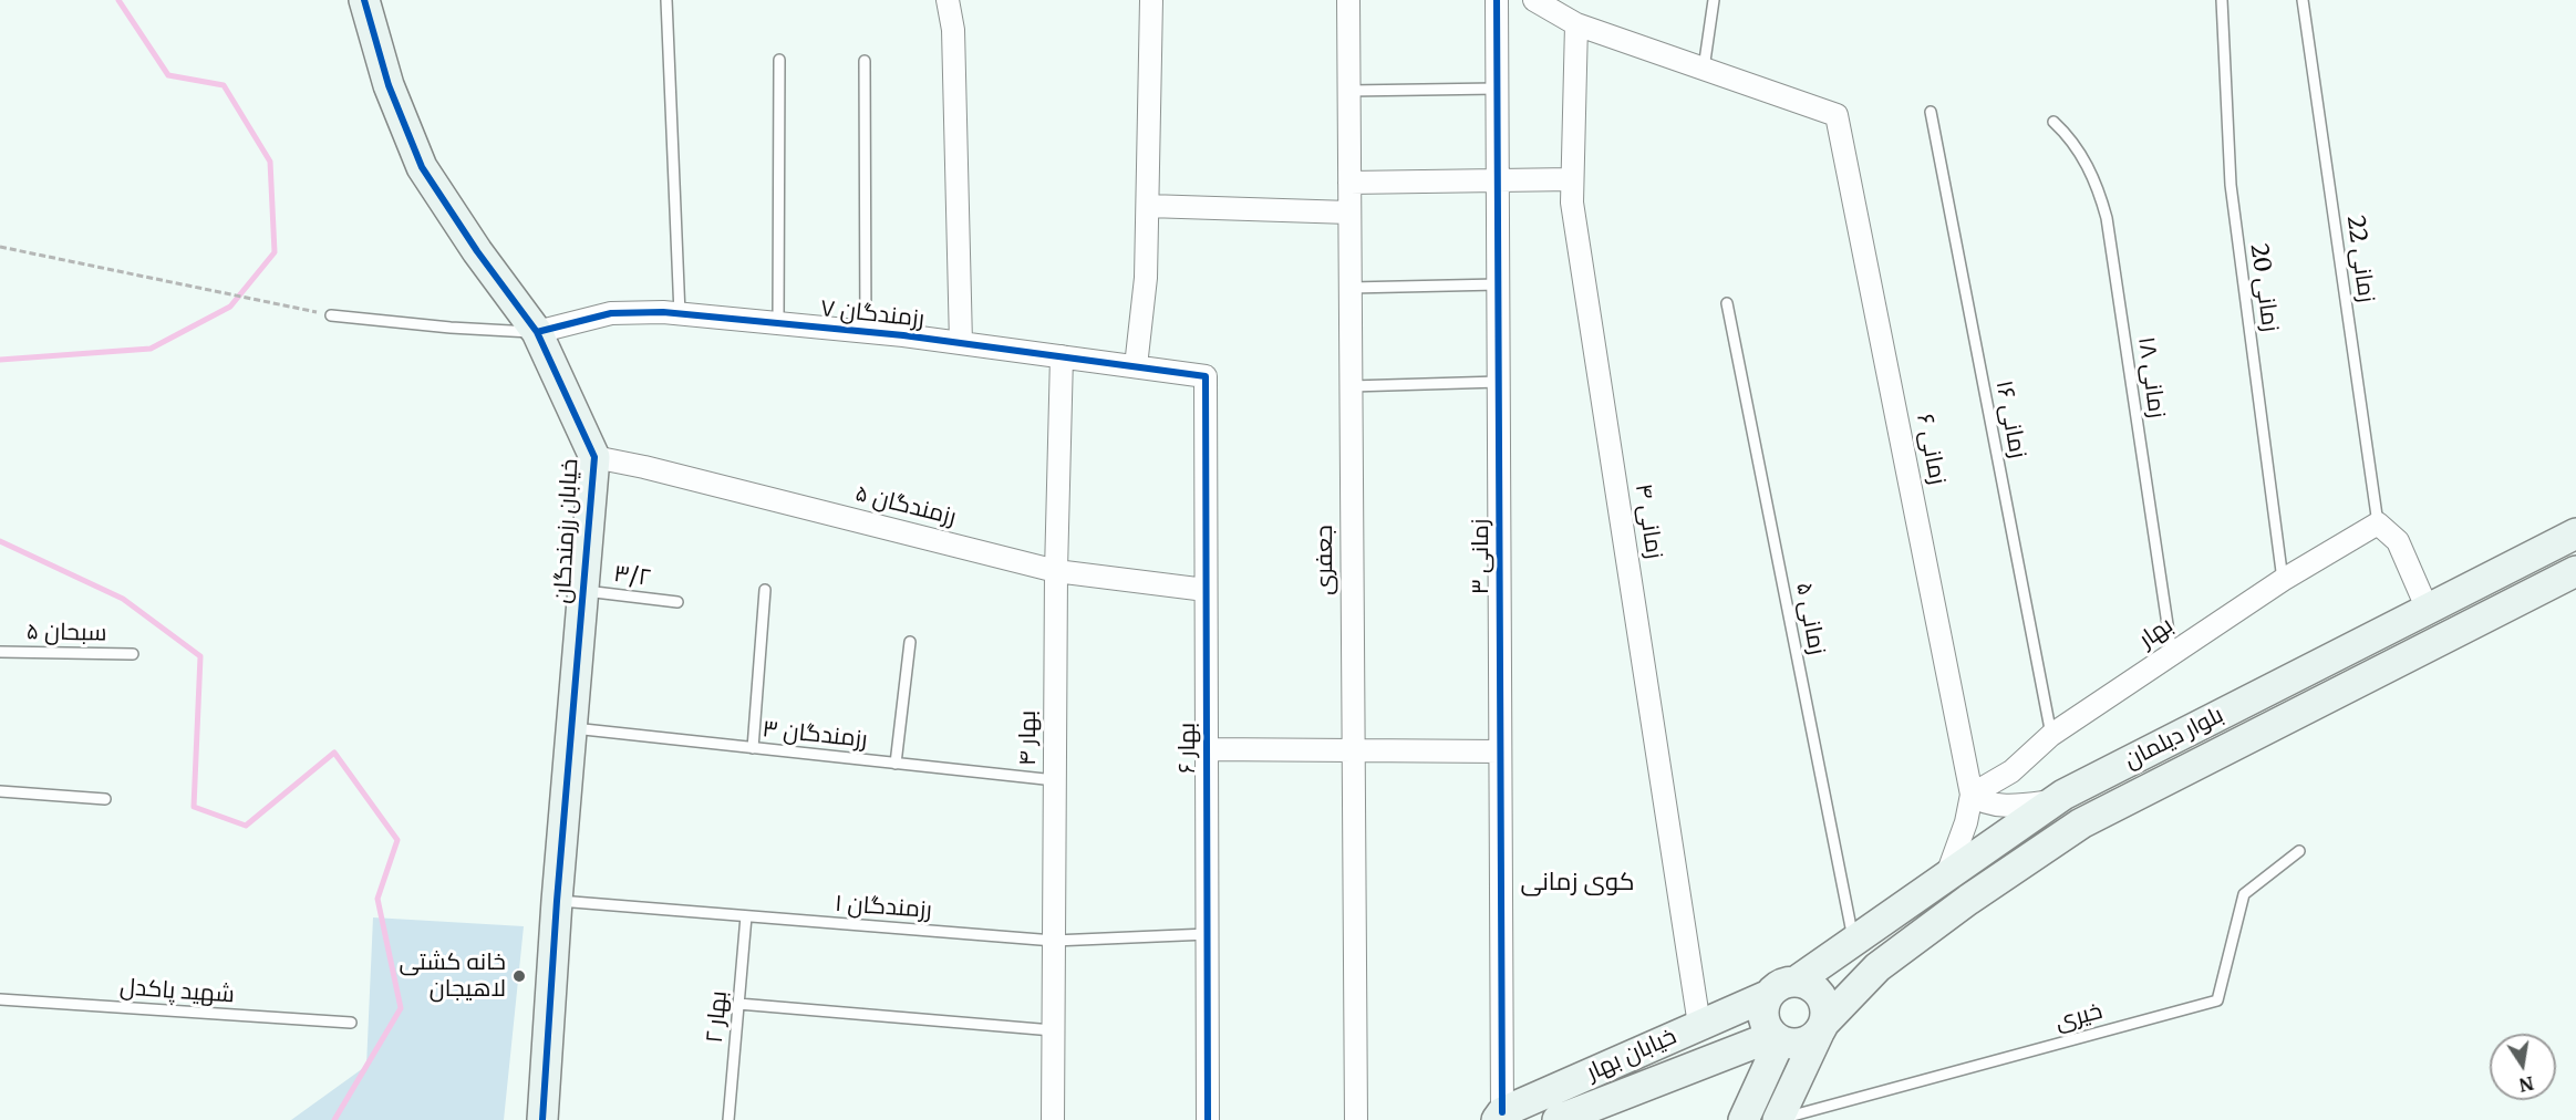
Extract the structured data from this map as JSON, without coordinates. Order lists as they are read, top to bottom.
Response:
{
  "streets": {
    "main road": ["خیابان رزمندگان", "بلوار دیلمان", "خیابان بهار"],
    "street": [
      "رزمندگان ۷",
      "زمانی ۶",
      "رزمندگان ۵",
      "زمانی ۴",
      "زمانی ۳",
      "جعفری",
      "بهار",
      "بهار ۴",
      "بهار ۶"
    ],
    "lane": [
      "زمانی 22",
      "زمانی 20",
      "زمانی ۱۸",
      "زمانی ۱۶",
      "۳/۲",
      "زمانی ۵",
      "سبحان ۵",
      "رزمندگان ۳",
      "رزمندگان ۱",
      "شهید پاکدل",
      "بهار ۲",
      "خیری"
    ]
  },
  "crossings": [
    ["زمانی 22", "بهار"],
    ["زمانی 20", "بهار"],
    ["رزمندگان ۷", "خیابان رزمندگان"],
    ["رزمندگان ۷", "بهار ۴"],
    ["رزمندگان ۷", "بهار ۶"],
    ["زمانی ۱۸", "بهار"],
    ["زمانی ۱۶", "بهار"],
    ["زمانی ۶", "بهار"],
    ["رزمندگان ۵", "خیابان رزمندگان"],
    ["رزمندگان ۵", "بهار ۴"],
    ["رزمندگان ۵", "بهار ۶"],
    ["زمانی ۴", "خیابان بهار"],
    ["خیابان رزمندگان", "۳/۲"],
    ["خیابان رزمندگان", "رزمندگان ۳"],
    ["خیابان رزمندگان", "رزمندگان ۱"],
    ["زمانی ۳", "خیابان بهار"],
    ["زمانی ۵", "بلوار دیلمان"],
    ["رزمندگان ۳", "بهار ۴"],
    ["بهار ۴", "رزمندگان ۱"],
    ["بلوار دیلمان", "خیری"],
    ["بلوار دیلمان", "خیابان بهار"],
    ["بهار ۶", "رزمندگان ۱"],
    ["رزمندگان ۱", "بهار ۲"]
  ],
  "districts": ["کوی زمانی"],
  "places": ["خانه کشتی لاهیجان"],
  "north": "bottom"
}
